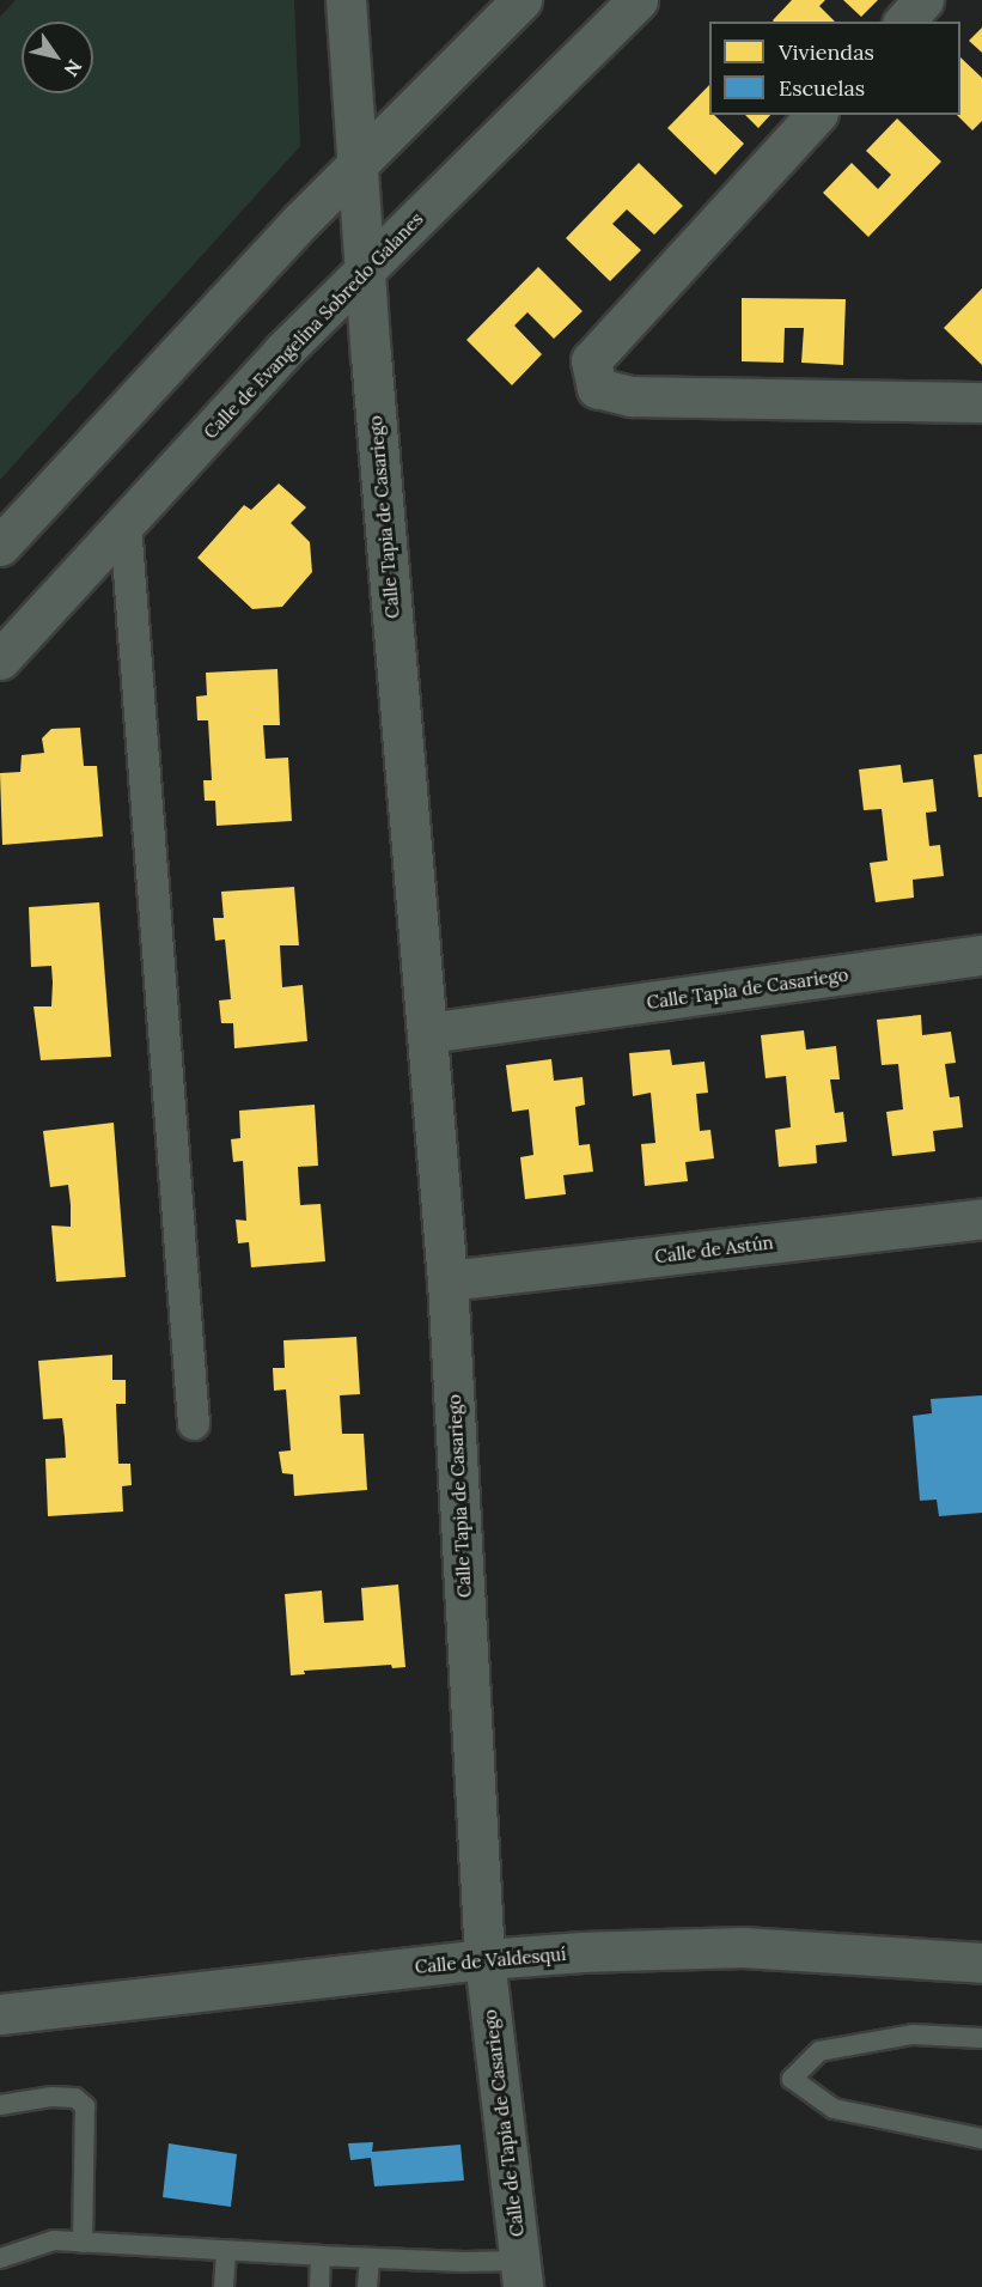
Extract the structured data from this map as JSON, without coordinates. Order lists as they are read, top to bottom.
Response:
{
  "streets": {
    "street": [
      "Calle de Evangelina Sobredo Galanes",
      "Calle Tapia de Casariego",
      "Calle de Astún",
      "Calle de Valdesquí",
      "Calle de Tapia de Casariego"
    ]
  },
  "crossings": [
    ["Calle de Evangelina Sobredo Galanes", "Calle Tapia de Casariego"],
    ["Calle Tapia de Casariego", "Calle de Astún"],
    ["Calle Tapia de Casariego", "Calle de Valdesquí"],
    ["Calle Tapia de Casariego", "Calle de Tapia de Casariego"],
    ["Calle de Valdesquí", "Calle de Tapia de Casariego"]
  ],
  "legend": ["Viviendas", "Escuelas"],
  "north": "bottom right"
}
